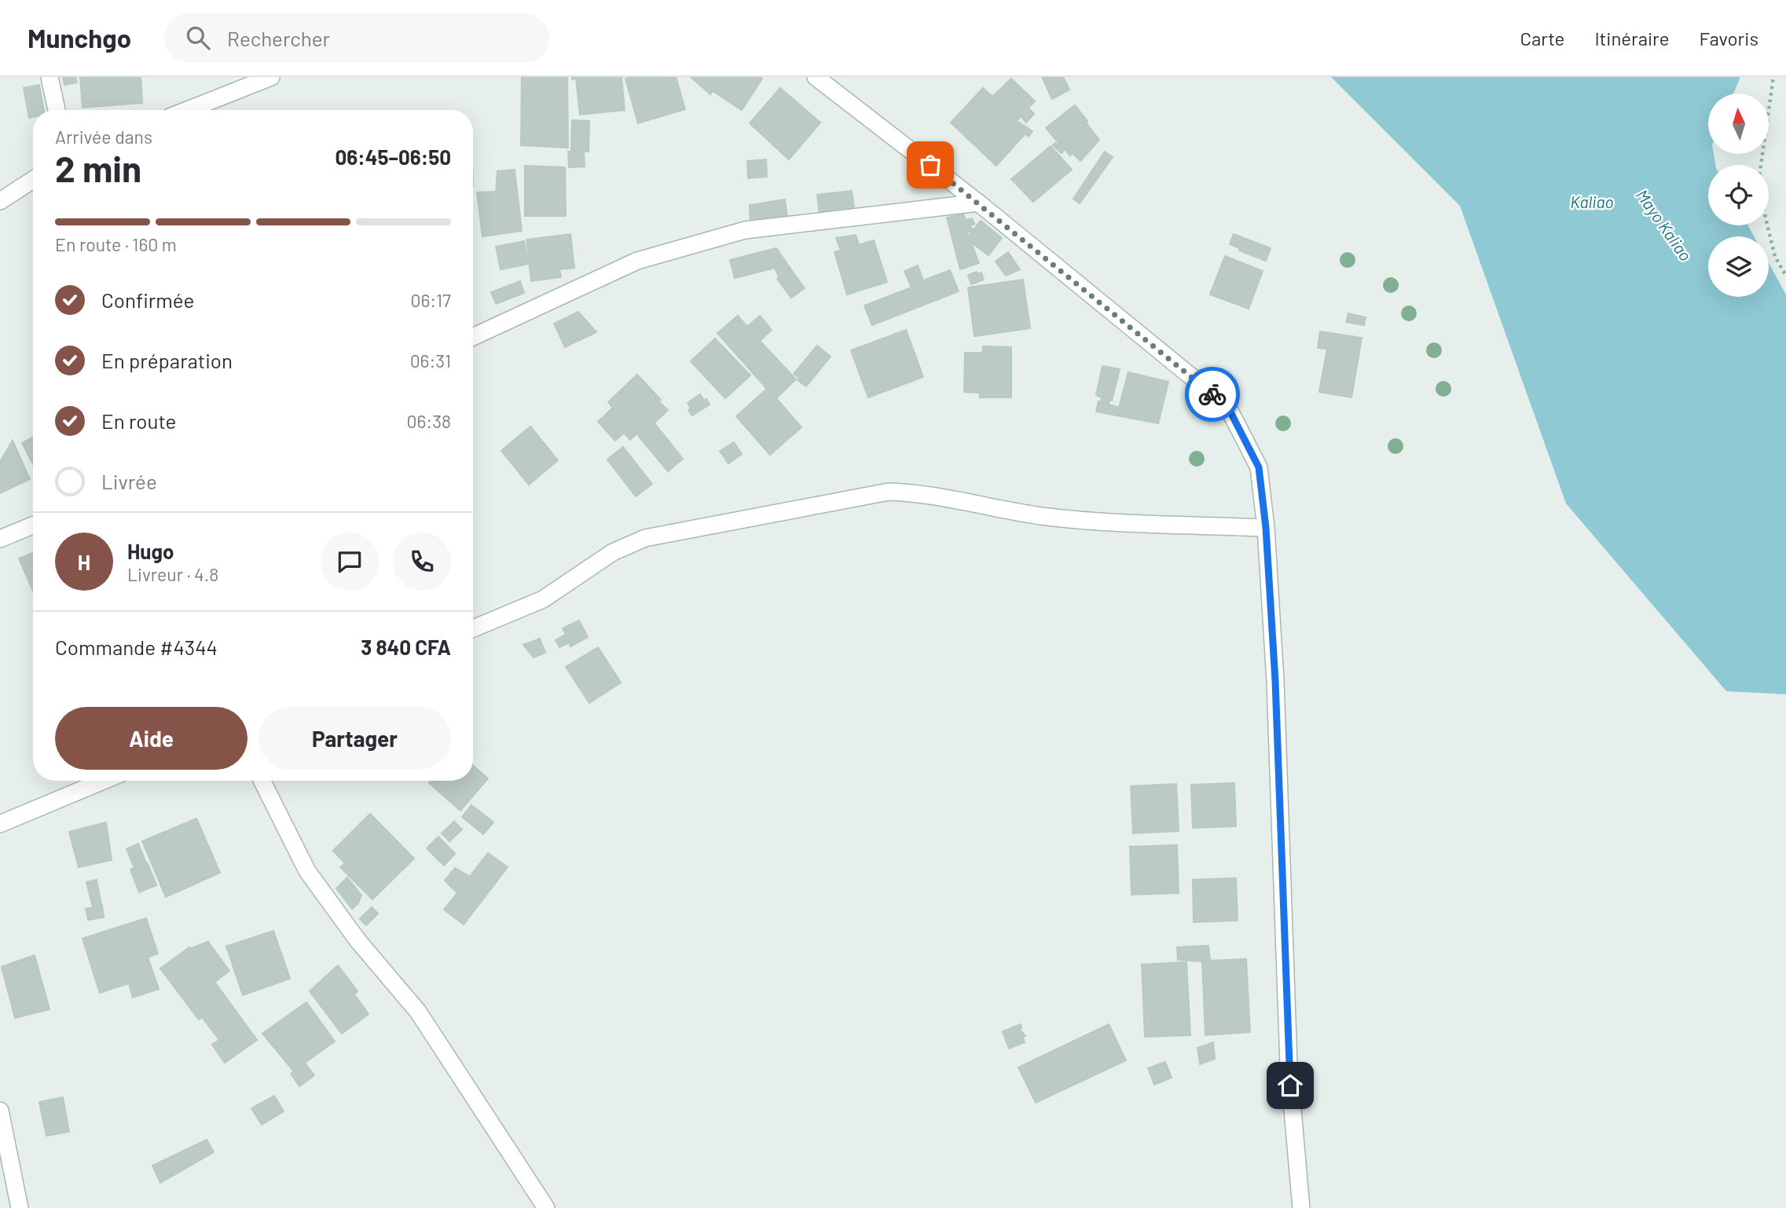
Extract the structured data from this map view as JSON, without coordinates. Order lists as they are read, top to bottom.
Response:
{
  "water": ["Kaliao", "Mayo Kaliao"],
  "north": "top",
  "page": {
    "header": "Munchgo",
    "search": "Rechercher",
    "nav": ["Carte", "Itinéraire", "Favoris"],
    "heading": ["2 min", "Arrivée dans", "06:45–06:50"],
    "panel": [
      "Hugo",
      "Livreur · 4.8",
      "Commande #4344",
      "3 840 CFA"
    ],
    "bar": "En route · 160 m",
    "list": [
      ["Confirmée", "06:17"],
      ["En préparation", "06:31"],
      ["En route", "06:38"],
      "Livrée"
    ],
    "round": "H",
    "buttons": ["Aide", "Partager"]
  }
}
